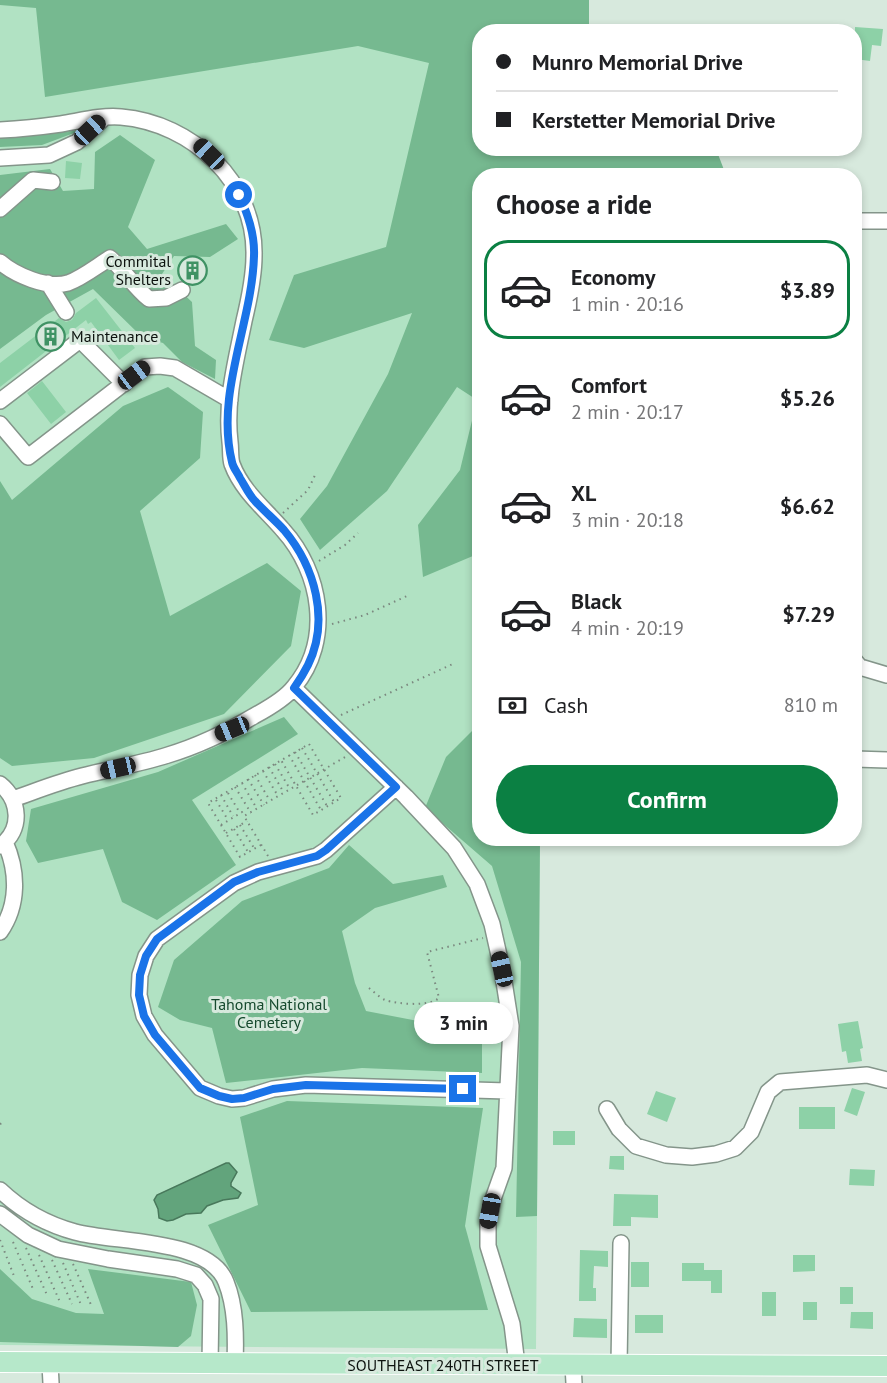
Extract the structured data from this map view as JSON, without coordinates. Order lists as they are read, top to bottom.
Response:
{
  "streets": {
    "main road": ["SOUTHEAST 240TH STREET"]
  },
  "parks": ["Tahoma National Cemetery"],
  "places": {
    "building": ["Commital Shelters", "Maintenance"]
  },
  "page": {
    "banner": ["Munro Memorial Drive", "Kerstetter Memorial Drive"],
    "heading": "Choose a ride",
    "list": [
      {
        "name": "Economy",
        "note": "1 min · 20:16",
        "value": "$3.89"
      },
      {
        "name": "Comfort",
        "note": "2 min · 20:17",
        "value": "$5.26"
      },
      {
        "name": "XL",
        "note": "3 min · 20:18",
        "value": "$6.62"
      },
      {
        "name": "Black",
        "note": "4 min · 20:19",
        "value": "$7.29"
      }
    ],
    "pay": ["Cash", "810 m"],
    "buttons": "Confirm",
    "bubble": "3 min"
  }
}
